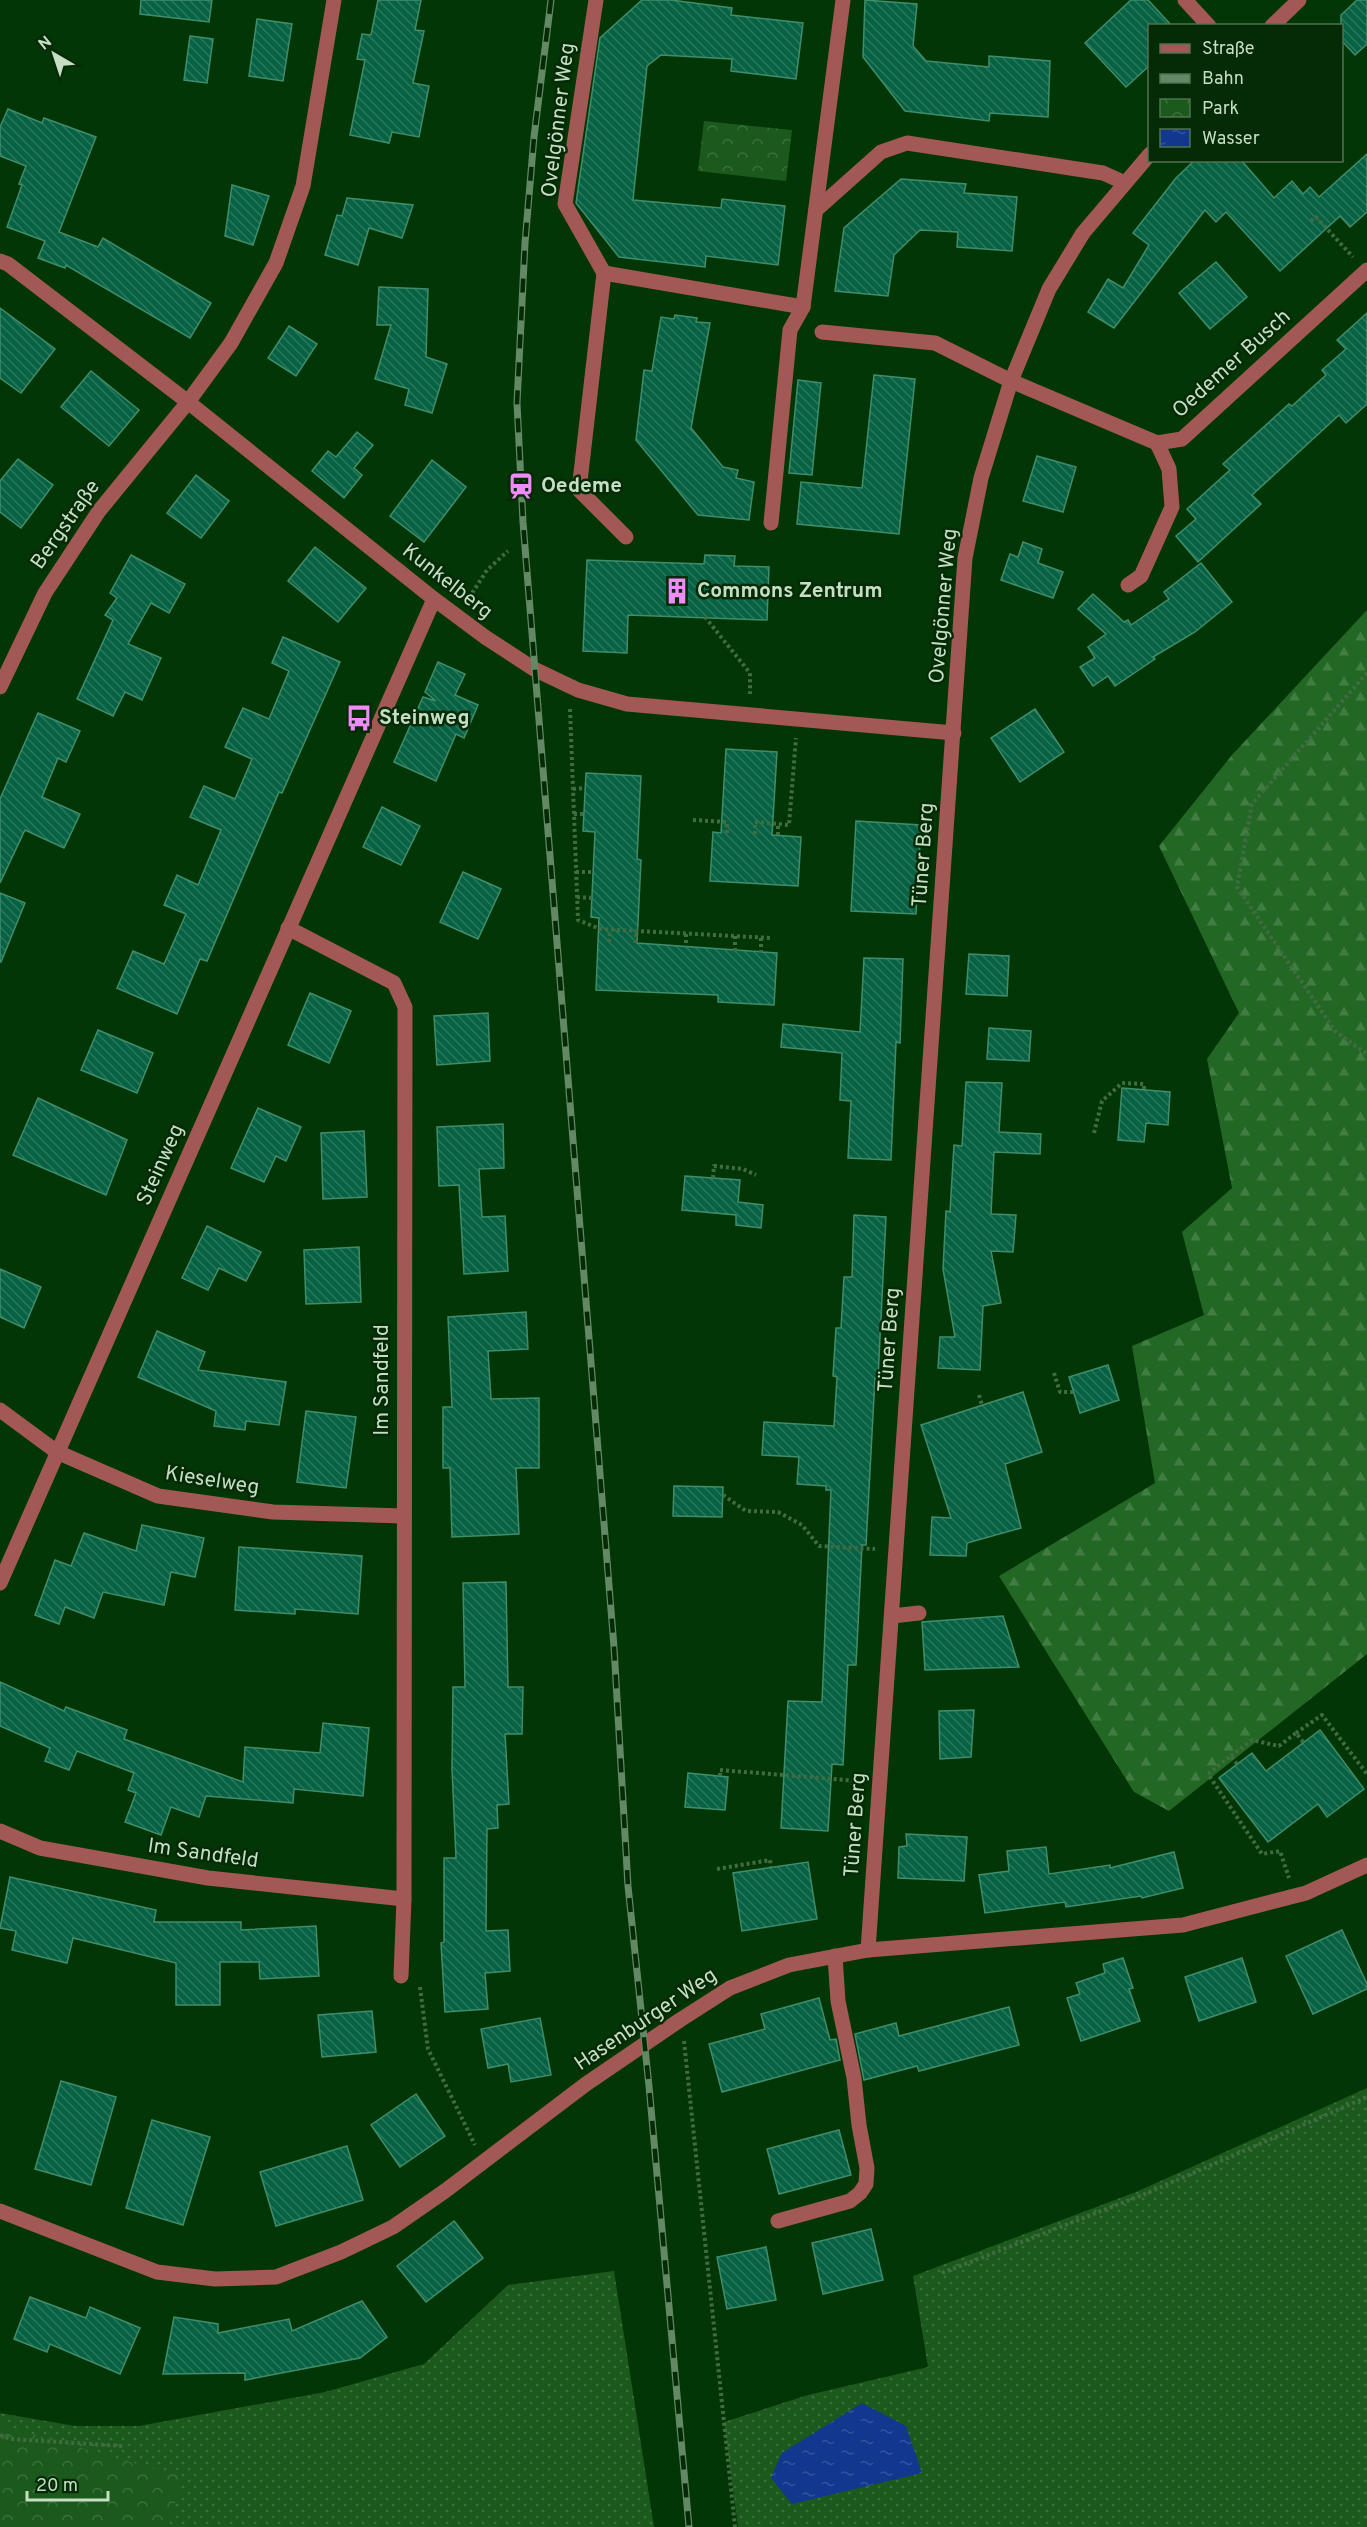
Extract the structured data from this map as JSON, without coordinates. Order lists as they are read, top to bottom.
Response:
{
  "streets": {
    "street": [
      "Ovelgönner Weg",
      "Oedemer Busch",
      "Bergstraße",
      "Kunkelberg",
      "Tüner Berg",
      "Steinweg",
      "Im Sandfeld",
      "Kieselweg",
      "Hasenburger Weg"
    ]
  },
  "crossings": [
    ["Ovelgönner Weg", "Kunkelberg"],
    ["Ovelgönner Weg", "Tüner Berg"],
    ["Bergstraße", "Kunkelberg"],
    ["Kunkelberg", "Tüner Berg"],
    ["Kunkelberg", "Steinweg"],
    ["Tüner Berg", "Hasenburger Weg"],
    ["Steinweg", "Im Sandfeld"],
    ["Steinweg", "Kieselweg"],
    ["Im Sandfeld", "Kieselweg"]
  ],
  "places": {
    "station": ["Oedeme"],
    "building": ["Commons Zentrum"],
    "bus stop": ["Steinweg"]
  },
  "legend": [
    "Straße",
    "Bahn",
    "Park",
    "Wasser"
  ],
  "scale_bar": "20 m",
  "north": "top left"
}
